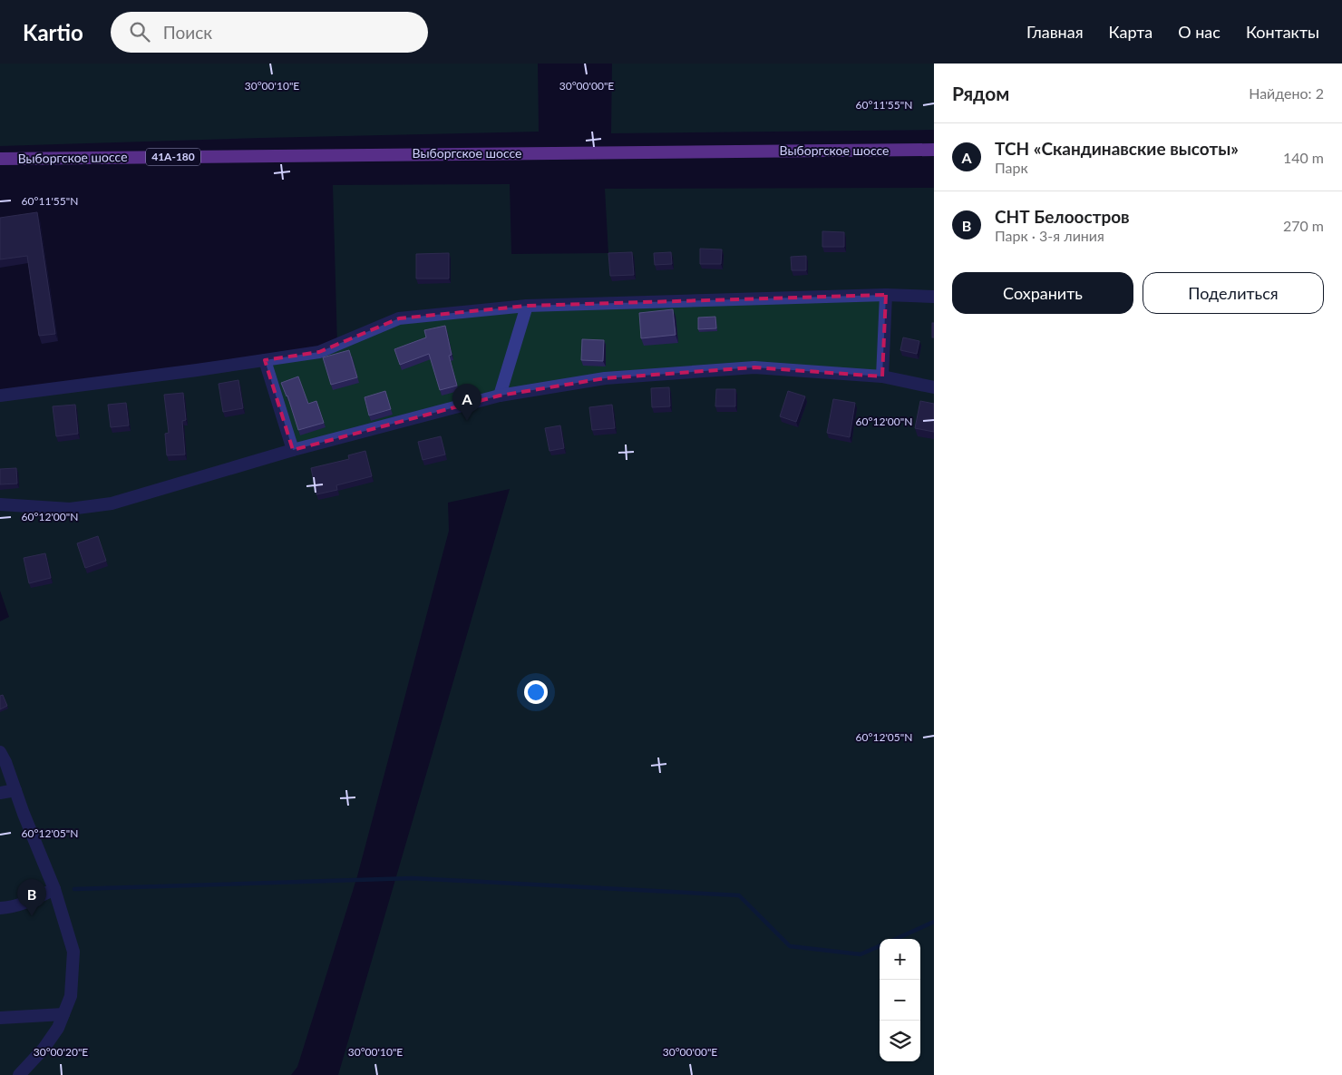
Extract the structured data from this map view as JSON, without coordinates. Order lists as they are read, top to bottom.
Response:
{
  "streets": {
    "main road": ["Выборгское шоссе", "41А-180"]
  },
  "page": {
    "header": "Kartio",
    "search": "Поиск",
    "nav": [
      "Главная",
      "Карта",
      "О нас",
      "Контакты"
    ],
    "heading": ["Рядом", "Найдено: 2"],
    "list": [
      {
        "mark": "A",
        "name": "ТСН «Скандинавские высоты»",
        "note": "Парк",
        "value": "140 m"
      },
      {
        "mark": "B",
        "name": "СНТ Белоостров",
        "note": "Парк · 3-я линия",
        "value": "270 m"
      }
    ],
    "buttons": ["Сохранить", "Поделиться"],
    "pins": ["A", "B"],
    "map_buttons": ["+", "−"]
  },
  "coordinates": [
    "30°00'10\"E",
    "30°00'00\"E",
    "60°11'55\"N",
    "60°12'00\"N",
    "60°12'05\"N",
    "30°00'20\"E"
  ]
}
